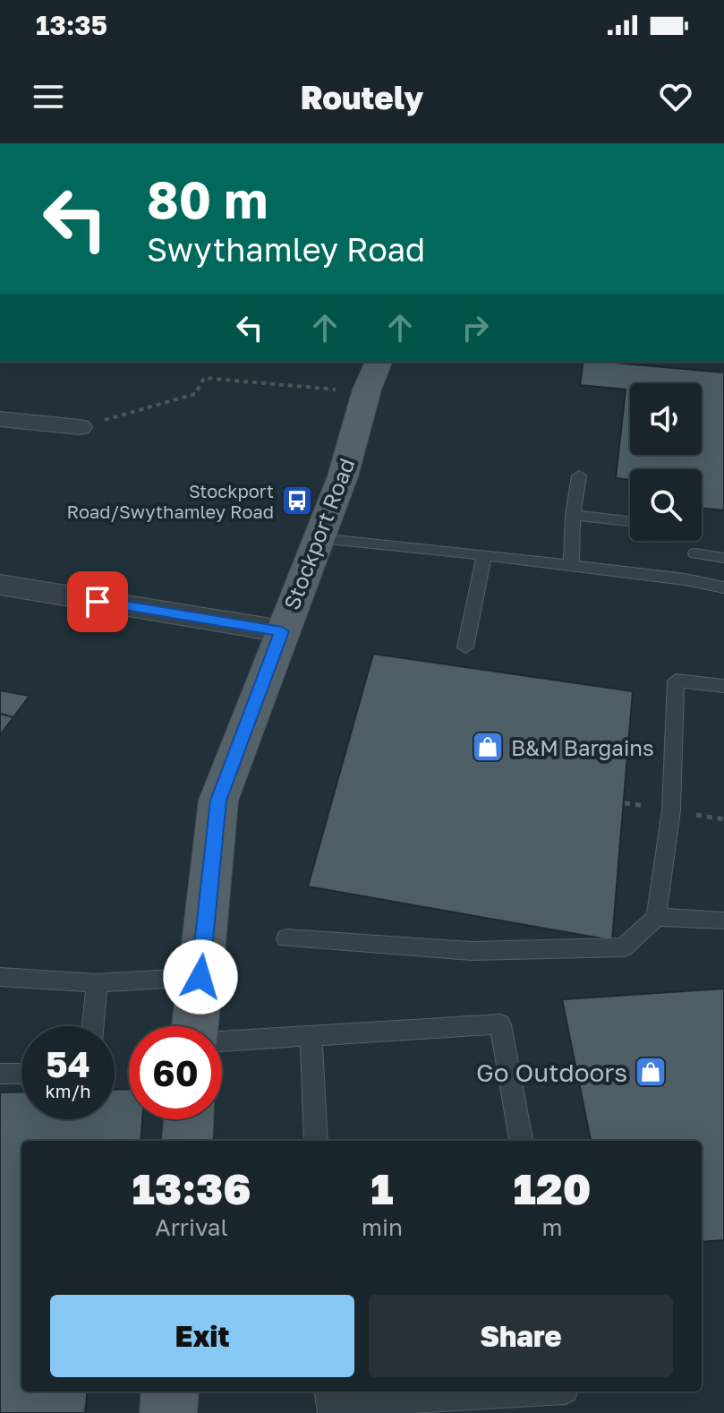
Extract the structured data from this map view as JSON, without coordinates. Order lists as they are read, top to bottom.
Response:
{
  "streets": {
    "main road": ["Stockport Road"]
  },
  "places": {
    "bus stop": ["Stockport Road/Swythamley Road"],
    "shop": ["B&M Bargains", "Go Outdoors"]
  },
  "page": {
    "status": "13:35",
    "header": "Routely",
    "turn": ["80 m", "Swythamley Road"],
    "speed": "54 km/h",
    "limit": "60",
    "eta": [
      "13:36",
      "Arrival",
      "1",
      "min",
      "120",
      "m"
    ],
    "buttons": ["Exit", "Share"]
  }
}
